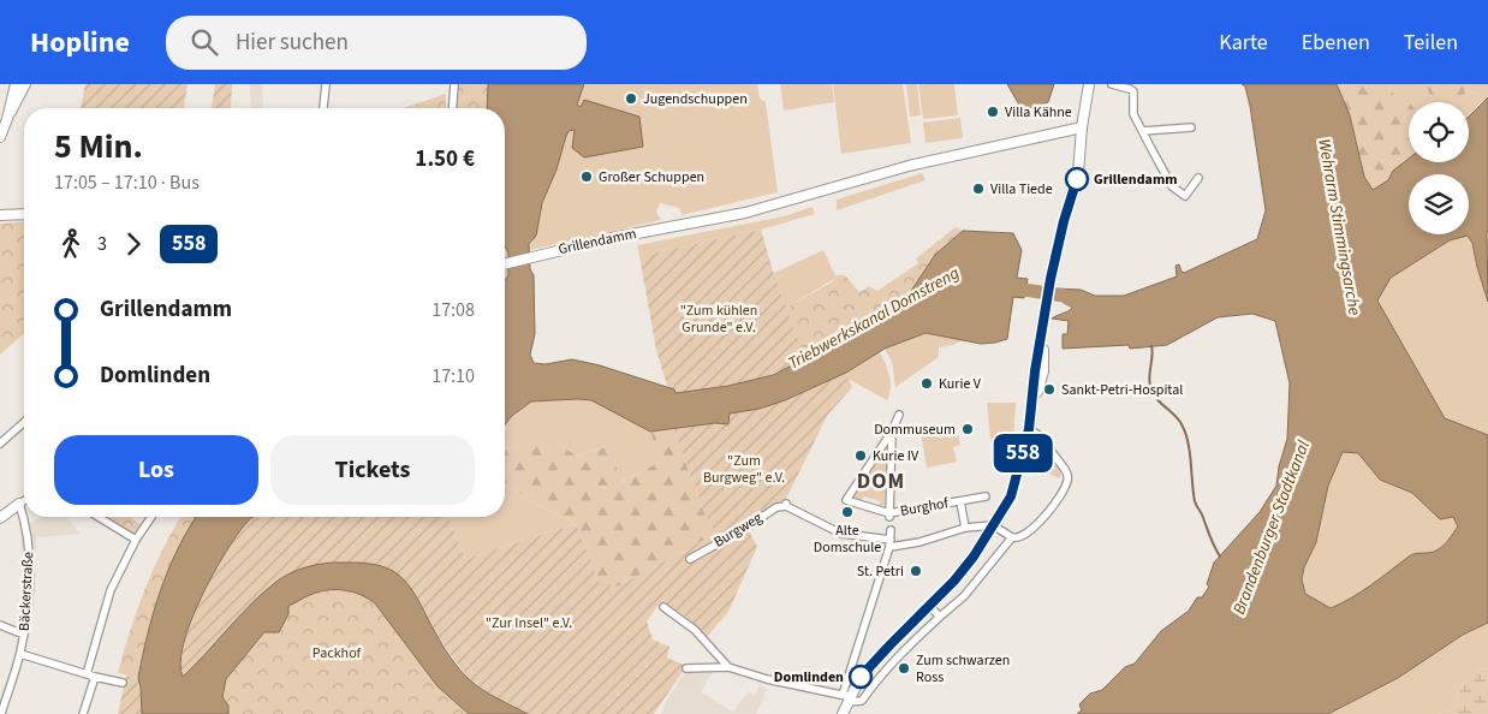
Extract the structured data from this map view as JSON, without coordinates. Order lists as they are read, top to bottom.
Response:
{
  "streets": {
    "main road": ["Grillendamm"],
    "street": ["Burghof", "Burgweg", "Bäckerstraße"]
  },
  "crossings": [
    ["Burghof", "Burgweg"]
  ],
  "districts": ["DOM"],
  "water": ["Wehrarm Stimmingsarche", "Triebwerkskanal Domstreng", "Brandenburger Stadtkanal"],
  "parks": [
    "\"Zum kühlen Grunde\" e.V.",
    "\"Zum Burgweg\" e.V.",
    "\"Zur Insel\" e.V.",
    "Packhof"
  ],
  "places": [
    "Jugendschuppen",
    "Villa Kähne",
    "Großer Schuppen",
    "Grillendamm",
    "Villa Tiede",
    "Kurie V",
    "Sankt-Petri-Hospital",
    "Dommuseum",
    "Kurie IV",
    "Alte Domschule",
    "St. Petri",
    "Zum schwarzen Ross",
    "Domlinden"
  ],
  "lines": ["bus line 558"],
  "page": {
    "header": "Hopline",
    "search": "Hier suchen",
    "nav": ["Karte", "Ebenen", "Teilen"],
    "on_map": "558",
    "heading": ["5 Min.", "17:05 – 17:10 · Bus", "1.50 €"],
    "legs": ["3", "558"],
    "list": [
      {
        "name": "Grillendamm",
        "value": "17:08"
      },
      {
        "name": "Domlinden",
        "value": "17:10"
      }
    ],
    "buttons": ["Los", "Tickets"]
  }
}
